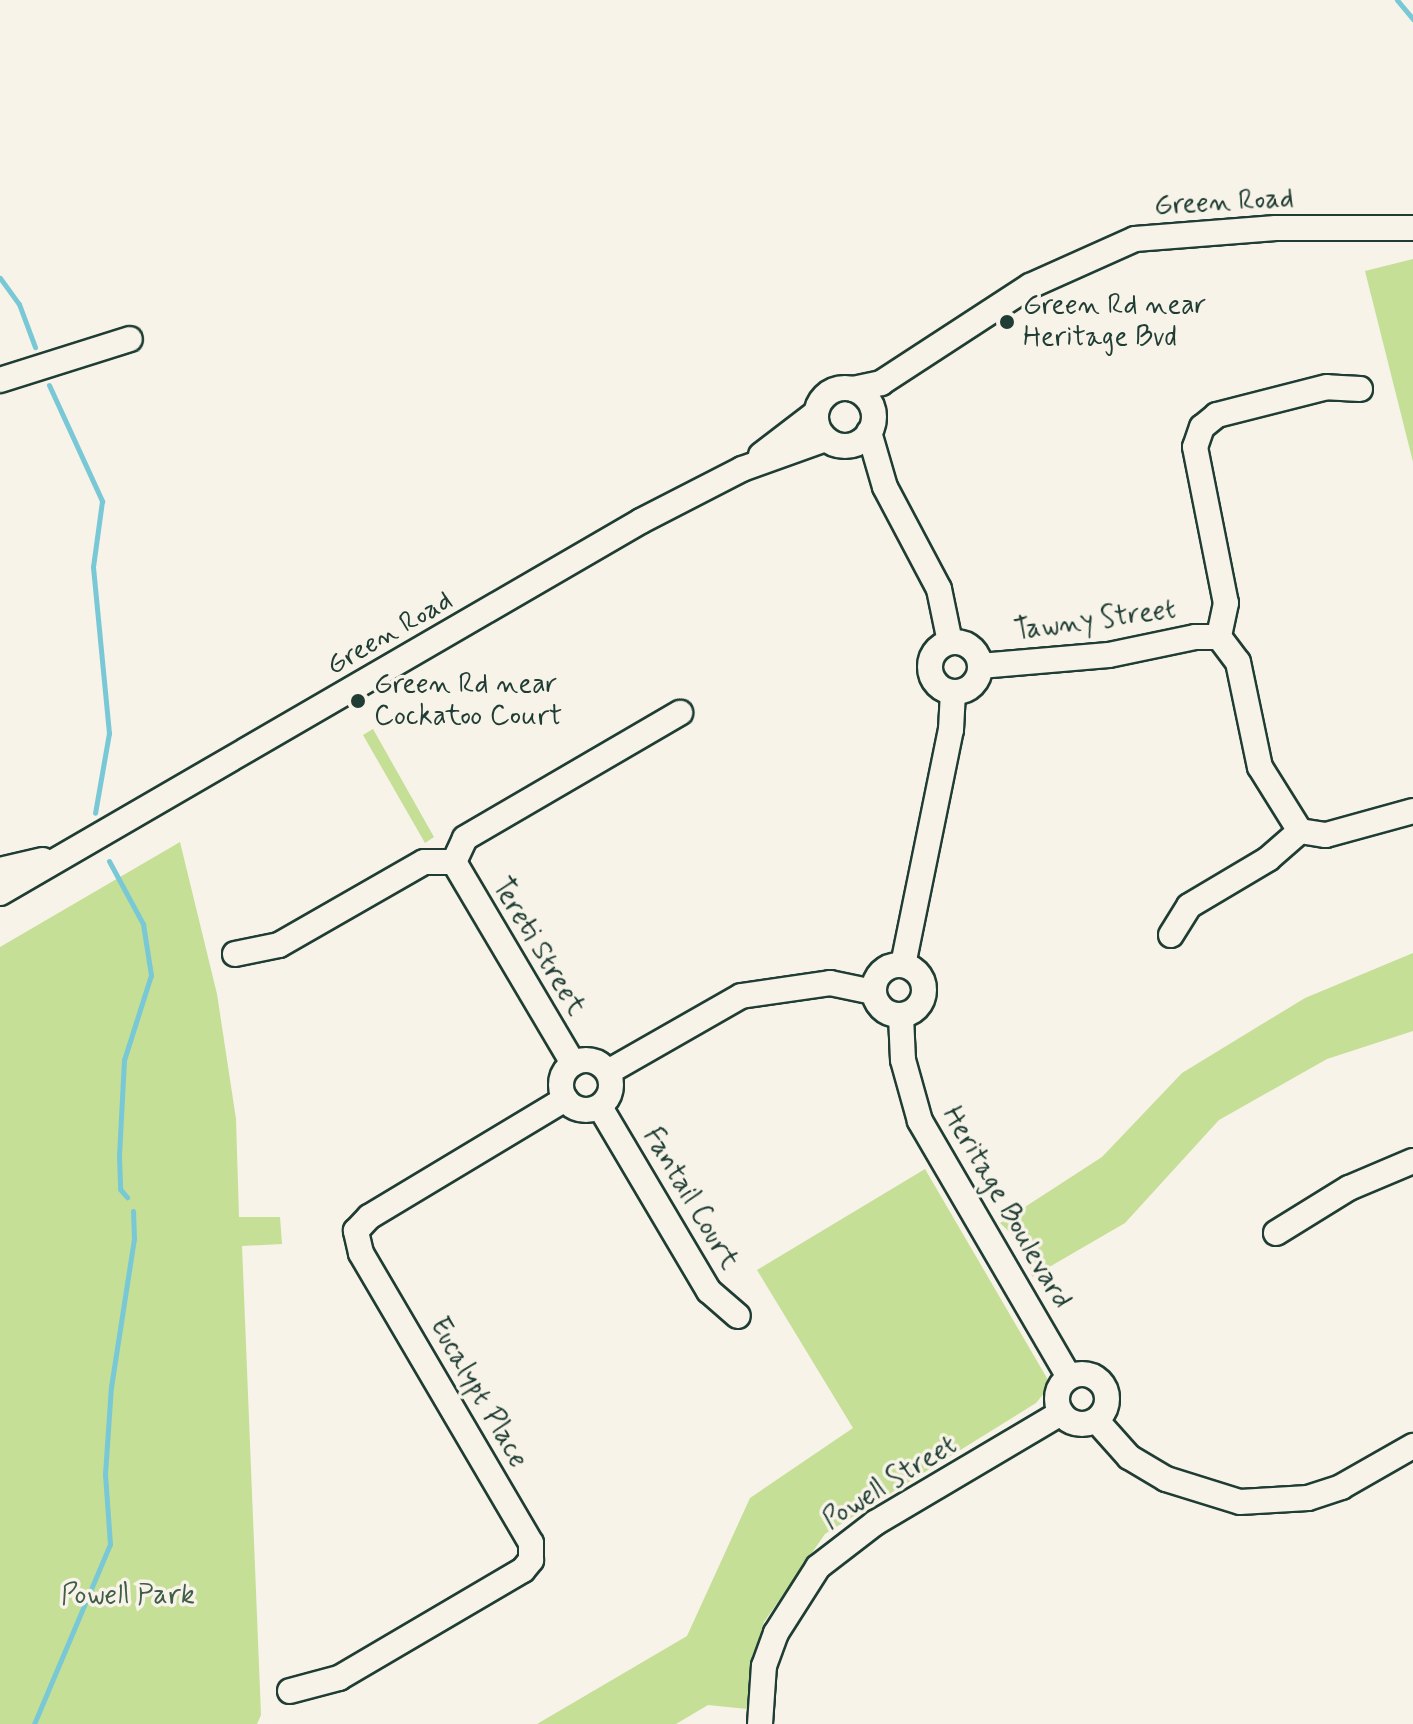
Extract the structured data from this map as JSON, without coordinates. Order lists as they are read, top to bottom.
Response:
{
  "streets": {
    "street": [
      "Green Road",
      "Tawny Street",
      "Tereti Street",
      "Fantail Court",
      "Heritage Boulevard",
      "Eucalypt Place",
      "Powell Street"
    ]
  },
  "crossings": [
    ["Tereti Street", "Fantail Court"],
    ["Tereti Street", "Eucalypt Place"],
    ["Fantail Court", "Eucalypt Place"],
    ["Heritage Boulevard", "Powell Street"]
  ],
  "parks": ["Powell Park"],
  "places": ["Green Rd near Heritage Bvd", "Green Rd near Cockatoo Court"]
}
